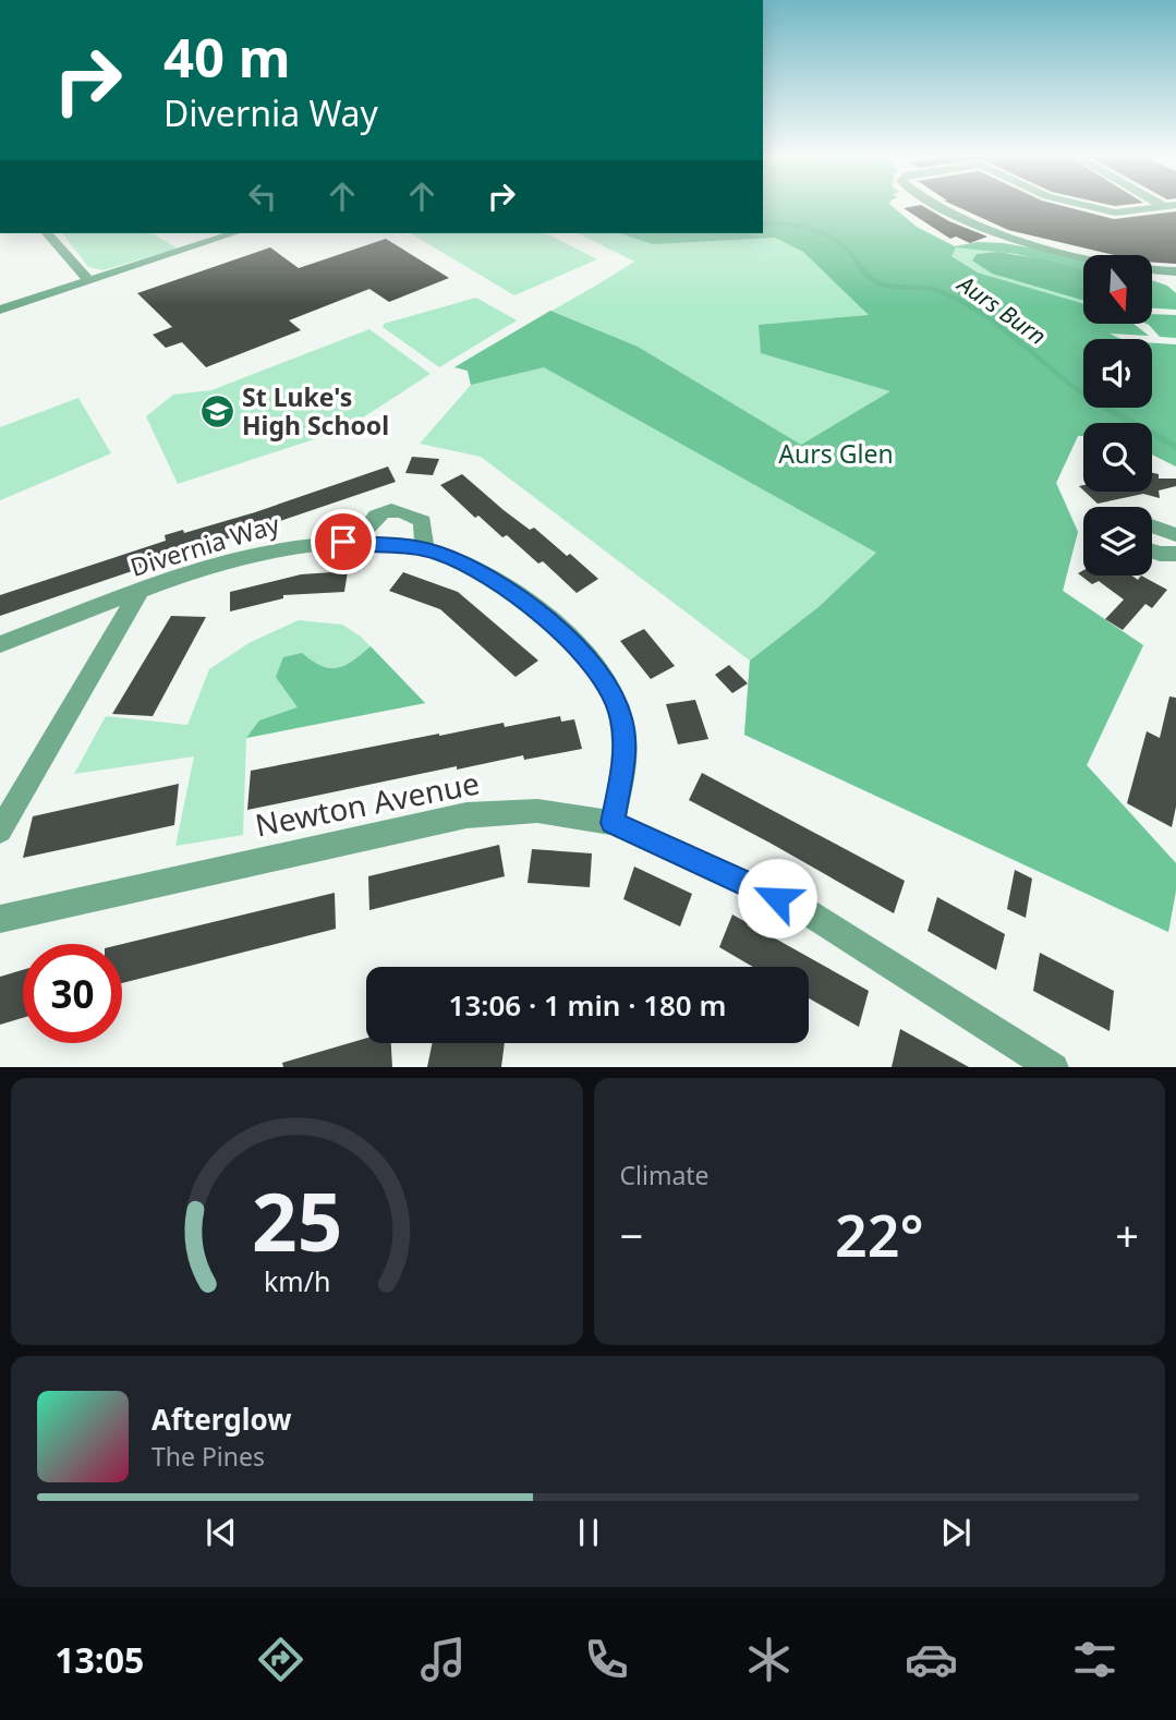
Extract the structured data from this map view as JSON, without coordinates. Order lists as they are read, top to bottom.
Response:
{
  "streets": {
    "street": ["Divernia Way", "Newton Avenue"]
  },
  "crossings": [
    ["Divernia Way", "Newton Avenue"]
  ],
  "water": ["Aurs Burn"],
  "parks": ["Aurs Glen"],
  "places": {
    "school or university": ["St Luke's High School"]
  },
  "north": "bottom",
  "page": {
    "turn": ["40 m", "Divernia Way"],
    "limit": "30",
    "trip": "13:06 · 1 min · 180 m",
    "tile": "Climate",
    "heat": ["−", "22°", "+"],
    "song": ["Afterglow", "The Pines"],
    "tabs": "13:05",
    "gauge": ["25", "km/h"]
  }
}
